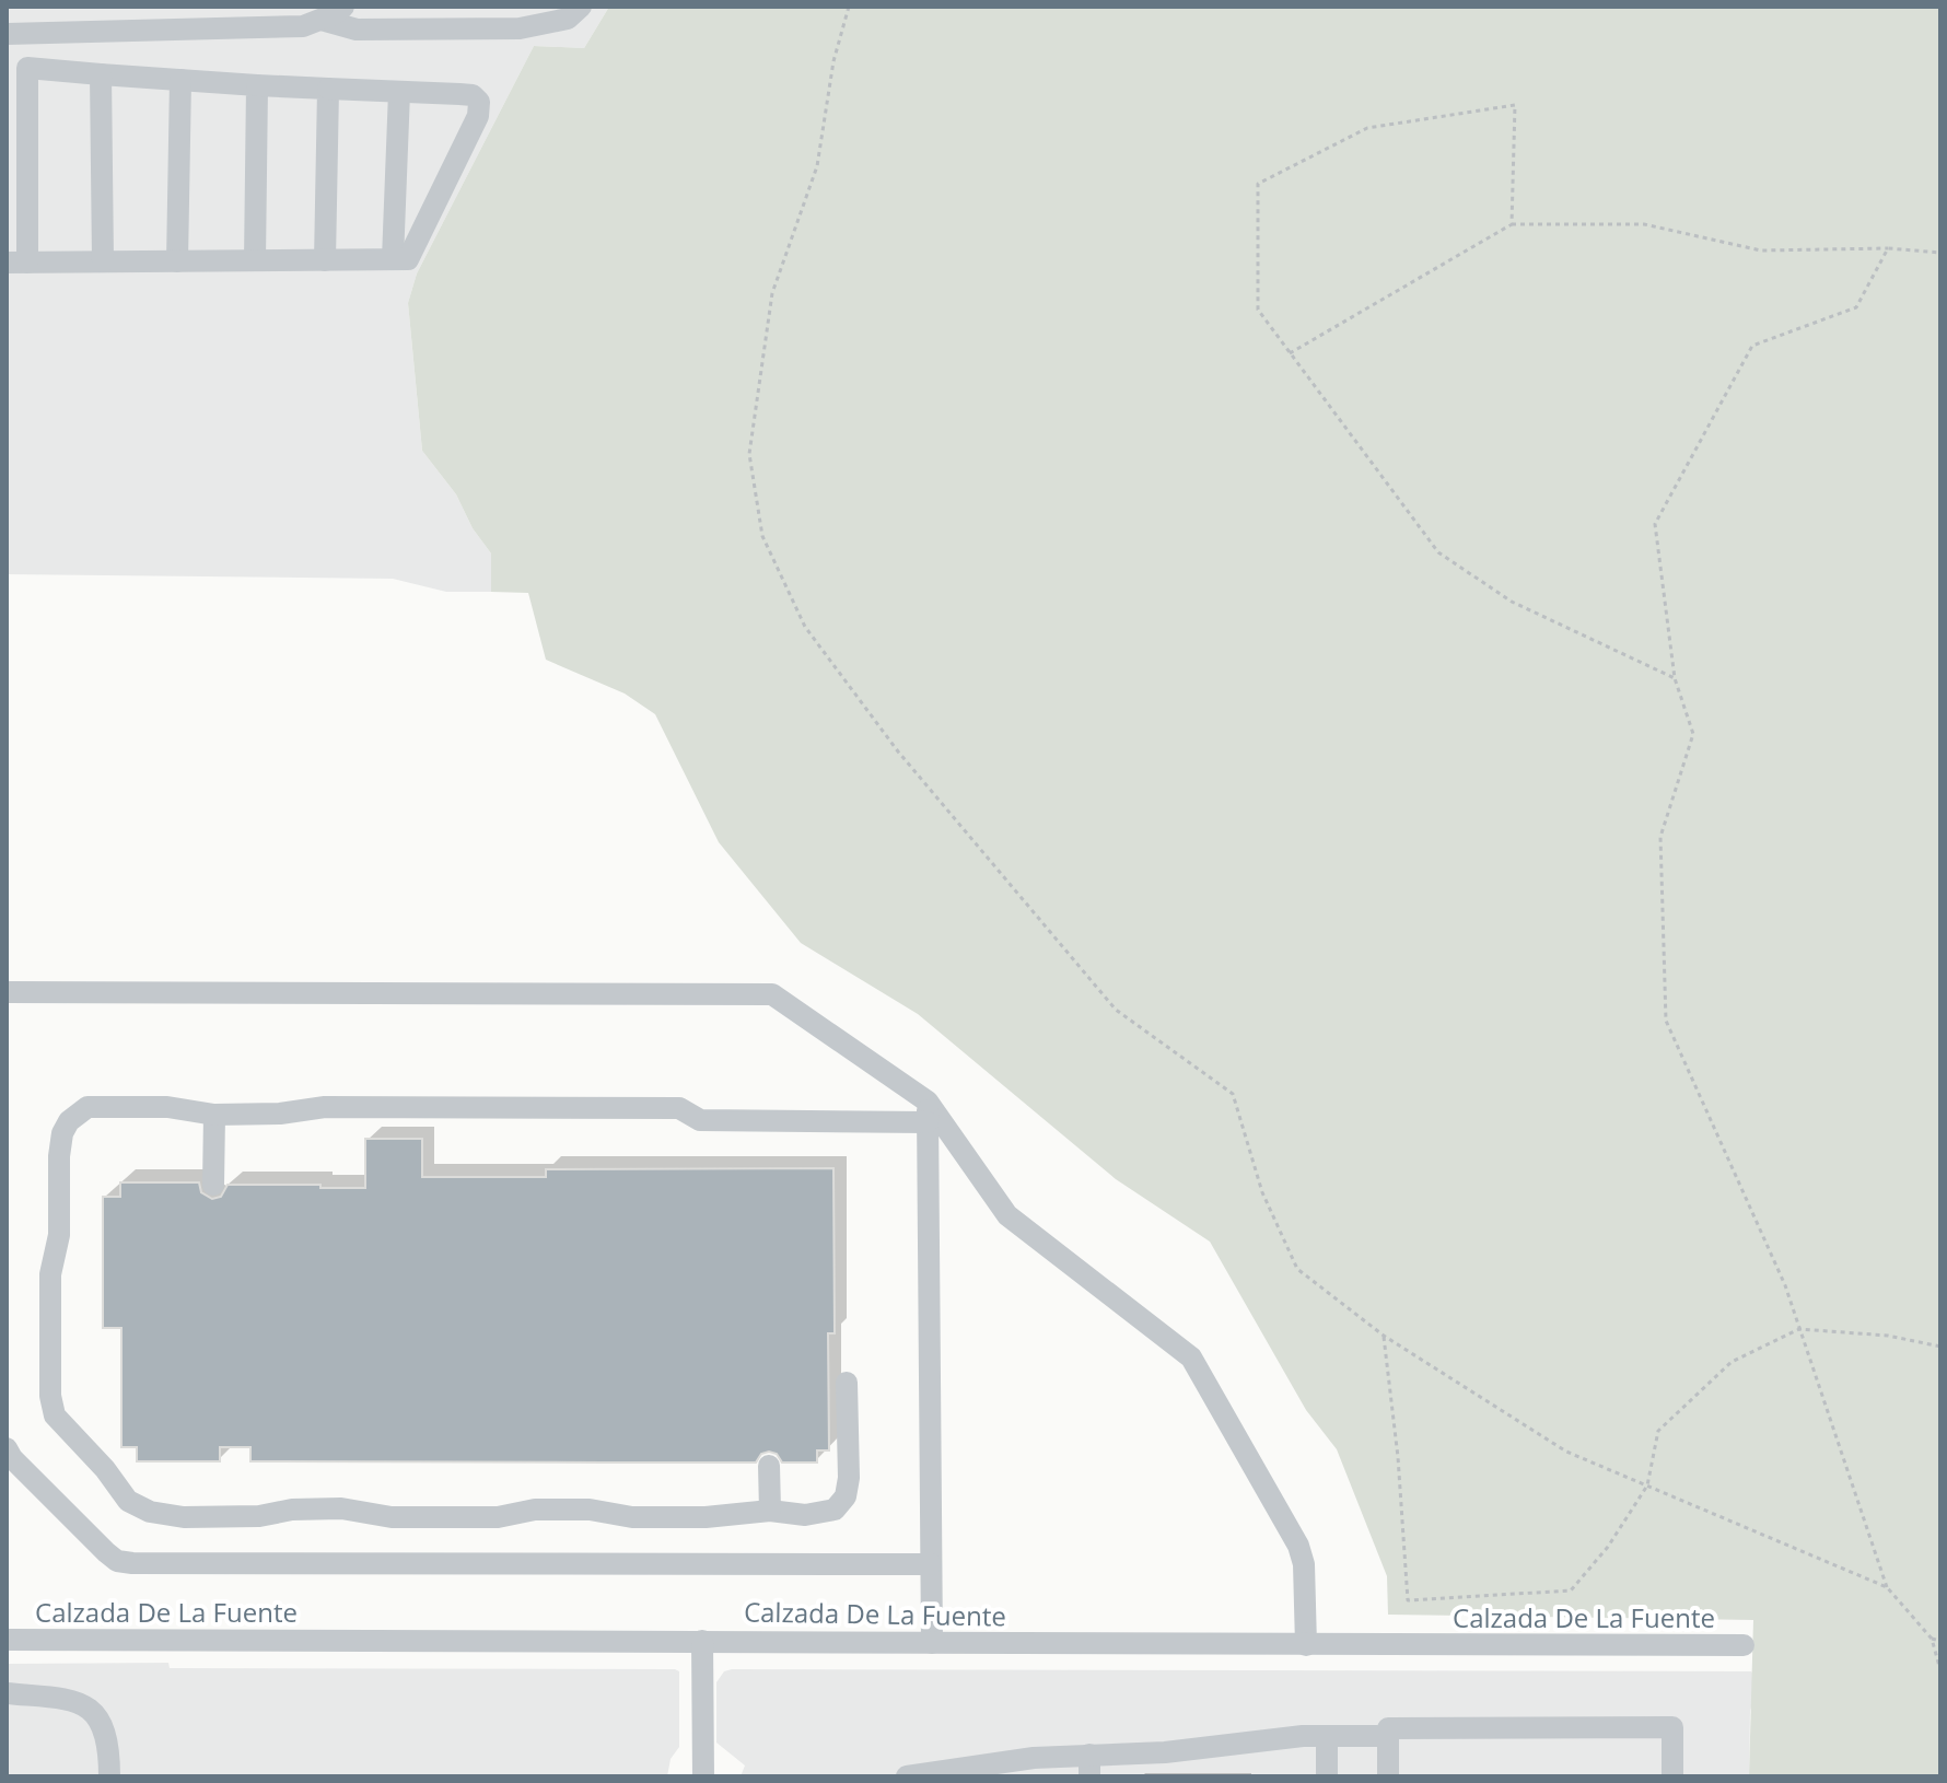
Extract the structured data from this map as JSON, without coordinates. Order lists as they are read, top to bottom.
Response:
{
  "streets": {
    "street": ["Calzada De La Fuente"]
  }
}
